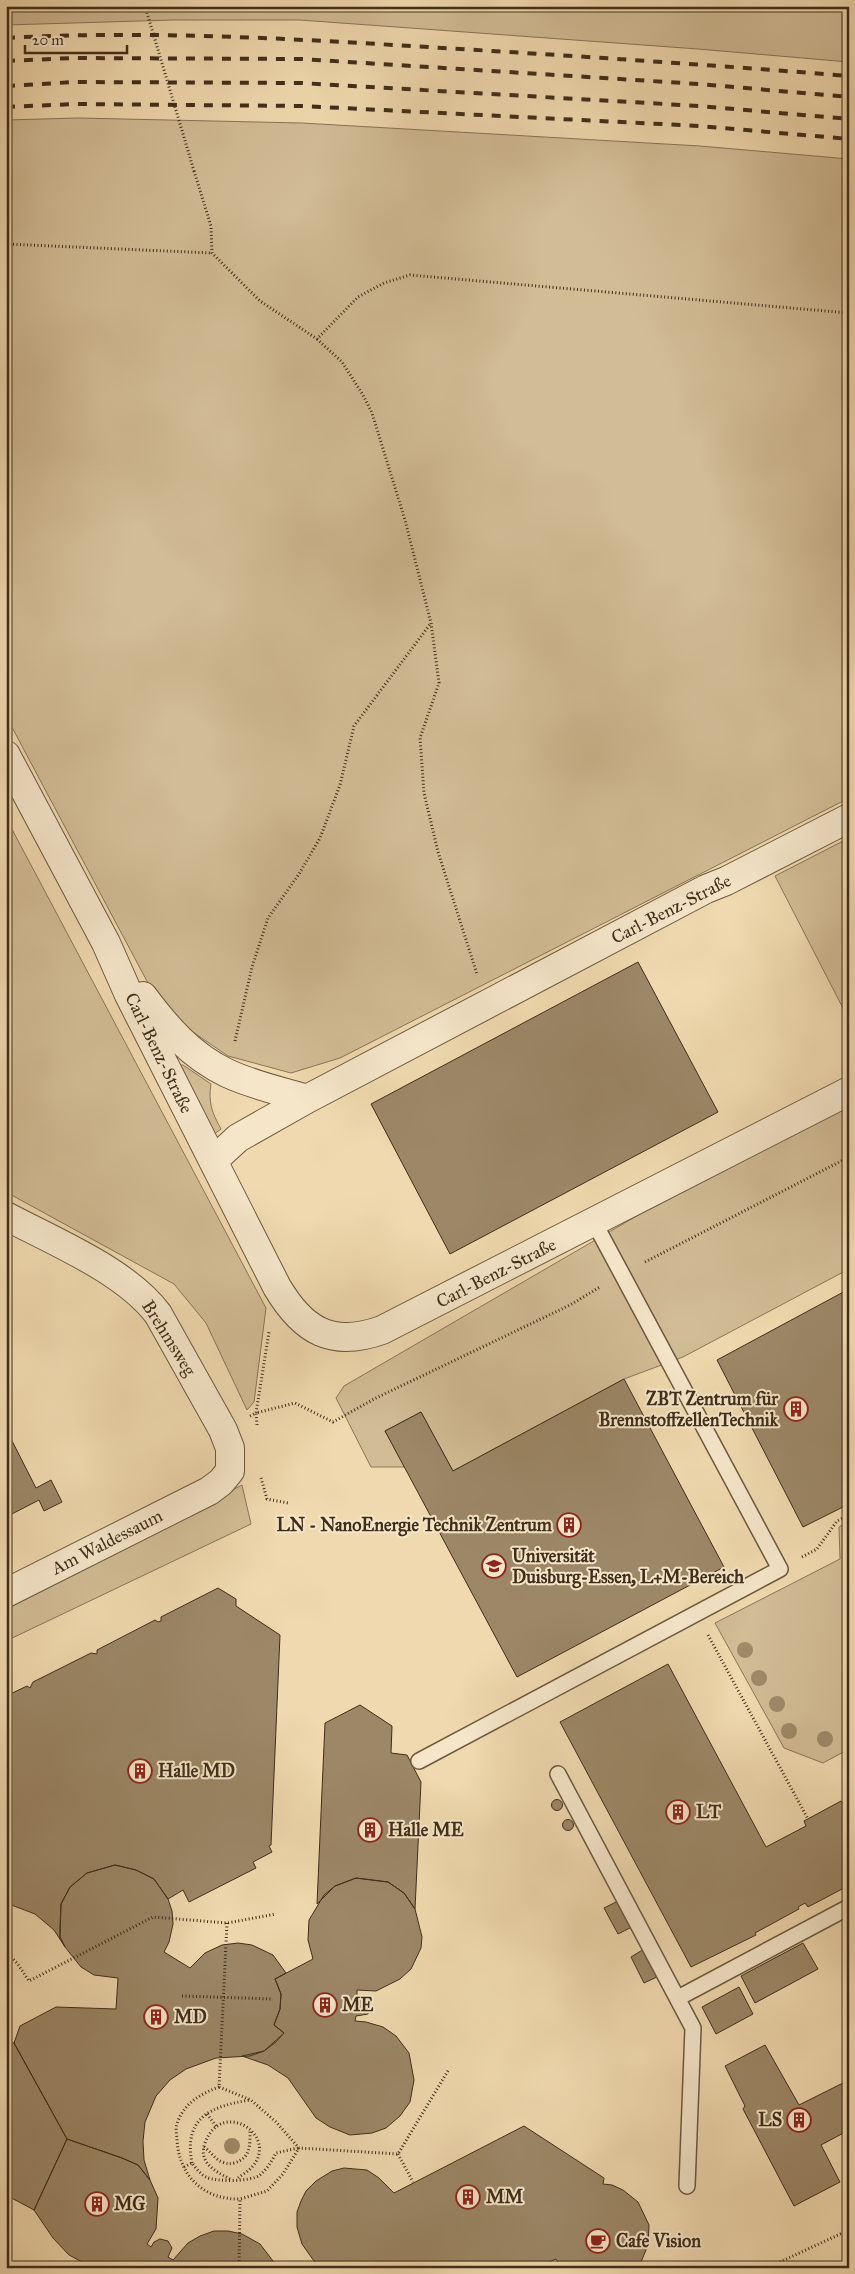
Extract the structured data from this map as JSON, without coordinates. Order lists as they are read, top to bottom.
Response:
{
  "streets": {
    "street": ["Carl-Benz-Straße", "Brehmsweg", "Am Waldessaum"]
  },
  "crossings": [
    ["Brehmsweg", "Am Waldessaum"]
  ],
  "places": {
    "building": [
      "ZBT Zentrum für BrennstoffzellenTechnik",
      "LN - NanoEnergie Technik Zentrum",
      "Halle MD",
      "LT",
      "Halle ME",
      "ME",
      "MD",
      "LS",
      "MM",
      "MG"
    ],
    "school or university": ["Universität Duisburg-Essen, L+M-Bereich"],
    "cafe": ["Cafe Vision"]
  },
  "scale_bar": "20 m"
}
